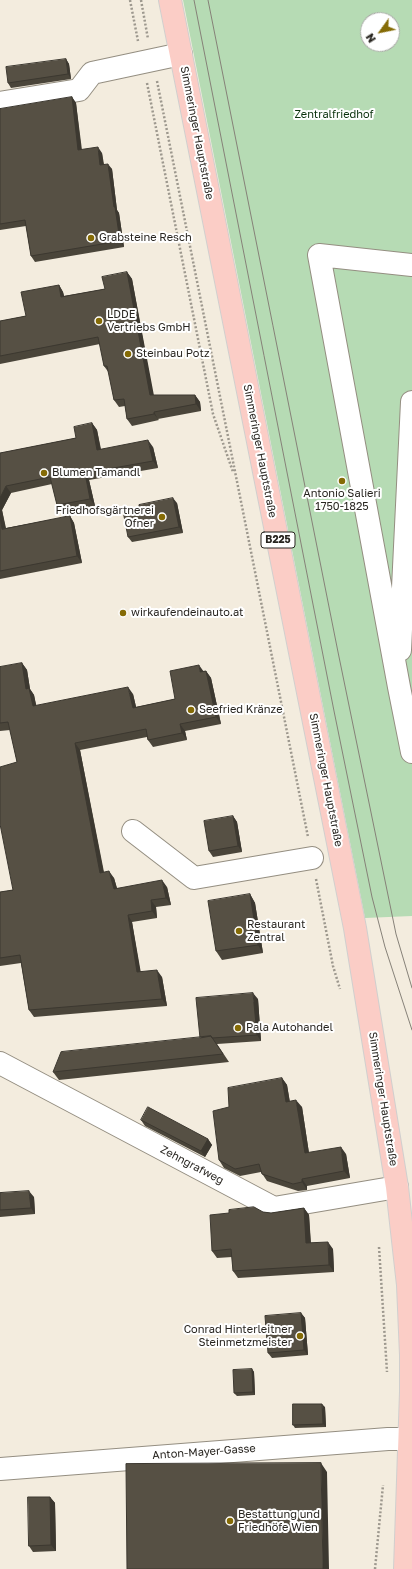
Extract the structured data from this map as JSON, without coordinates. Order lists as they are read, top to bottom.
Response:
{
  "streets": {
    "main road": ["Simmeringer Hauptstraße", "B225"],
    "street": ["Zehngrafweg", "Anton-Mayer-Gasse"]
  },
  "crossings": [
    ["Simmeringer Hauptstraße", "Zehngrafweg"],
    ["Simmeringer Hauptstraße", "Anton-Mayer-Gasse"]
  ],
  "parks": ["Zentralfriedhof"],
  "places": [
    "Grabsteine Resch",
    "LDDE Vertriebs GmbH",
    "Steinbau Potz",
    "Blumen Tamandl",
    "Antonio Salieri 1750-1825",
    "Friedhofsgärtnerei Ofner",
    "wirkaufendeinauto.at",
    "Seefried Kränze",
    "Restaurant Zentral",
    "Pala Autohandel",
    "Conrad Hinterleitner Steinmetzmeister",
    "Bestattung und Friedhöfe Wien"
  ],
  "north": "bottom left"
}
